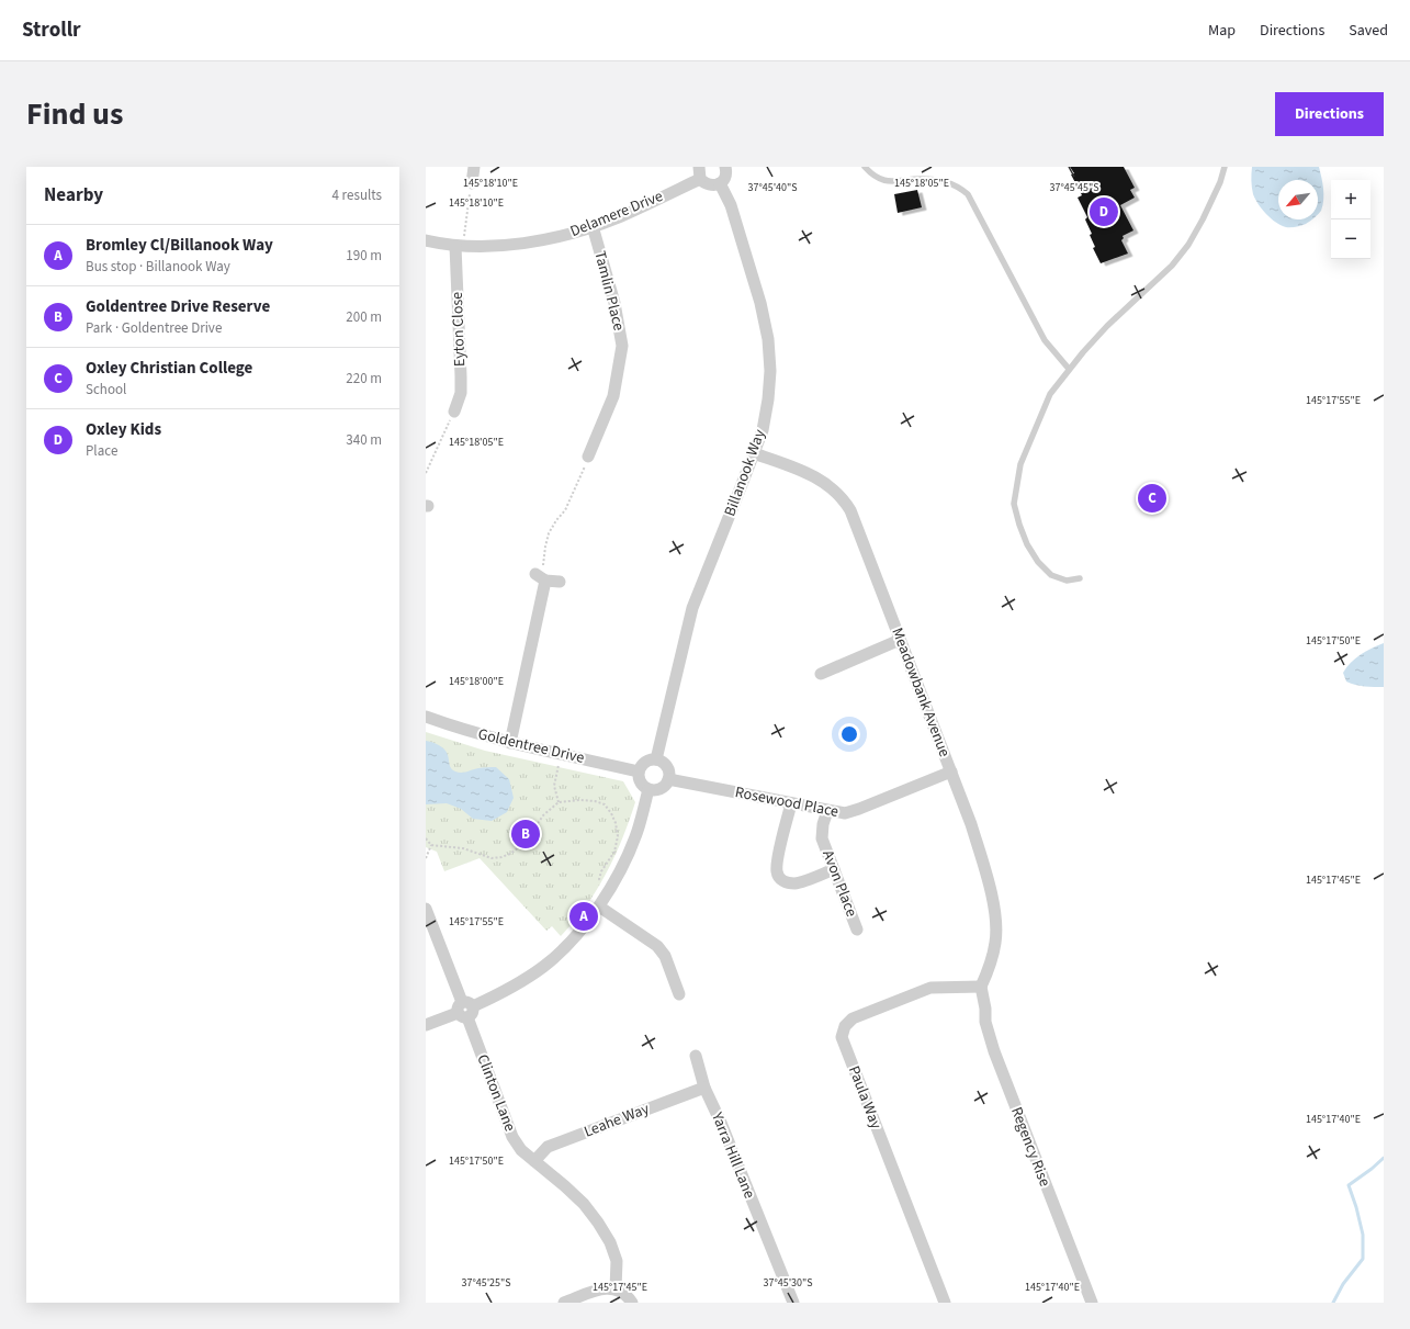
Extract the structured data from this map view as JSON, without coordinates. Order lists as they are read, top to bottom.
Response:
{
  "streets": {
    "street": [
      "Delamere Drive",
      "Tamlin Place",
      "Eyton Close",
      "Billanook Way",
      "Meadowbank Avenue",
      "Goldentree Drive",
      "Rosewood Place",
      "Avon Place",
      "Clinton Lane",
      "Paula Way",
      "Leahe Way",
      "Regency Rise",
      "Yarra Hill Lane"
    ]
  },
  "crossings": [
    ["Delamere Drive", "Tamlin Place"],
    ["Delamere Drive", "Eyton Close"],
    ["Billanook Way", "Meadowbank Avenue"],
    ["Billanook Way", "Goldentree Drive"],
    ["Billanook Way", "Rosewood Place"],
    ["Meadowbank Avenue", "Rosewood Place"],
    ["Meadowbank Avenue", "Paula Way"],
    ["Meadowbank Avenue", "Regency Rise"],
    ["Goldentree Drive", "Rosewood Place"],
    ["Rosewood Place", "Avon Place"],
    ["Clinton Lane", "Leahe Way"],
    ["Paula Way", "Regency Rise"],
    ["Leahe Way", "Yarra Hill Lane"]
  ],
  "north": "bottom left",
  "page": {
    "header": "Strollr",
    "nav": ["Map", "Directions", "Saved"],
    "title": "Find us",
    "buttons": "Directions",
    "heading": ["Nearby", "4 results"],
    "map_buttons": ["+", "−"],
    "pins": [
      "D",
      "C",
      "B",
      "A"
    ],
    "list": [
      {
        "mark": "A",
        "name": "Bromley Cl/Billanook Way",
        "note": "Bus stop · Billanook Way",
        "value": "190 m"
      },
      {
        "mark": "B",
        "name": "Goldentree Drive Reserve",
        "note": "Park · Goldentree Drive",
        "value": "200 m"
      },
      {
        "mark": "C",
        "name": "Oxley Christian College",
        "note": "School",
        "value": "220 m"
      },
      {
        "mark": "D",
        "name": "Oxley Kids",
        "note": "Place",
        "value": "340 m"
      }
    ]
  },
  "coordinates": [
    "145°18'05\"E",
    "145°18'10\"E",
    "37°45'40\"S",
    "37°45'45\"S",
    "145°17'55\"E",
    "145°17'50\"E",
    "145°18'00\"E",
    "145°17'45\"E",
    "145°17'40\"E",
    "37°45'25\"S",
    "37°45'30\"S"
  ]
}
